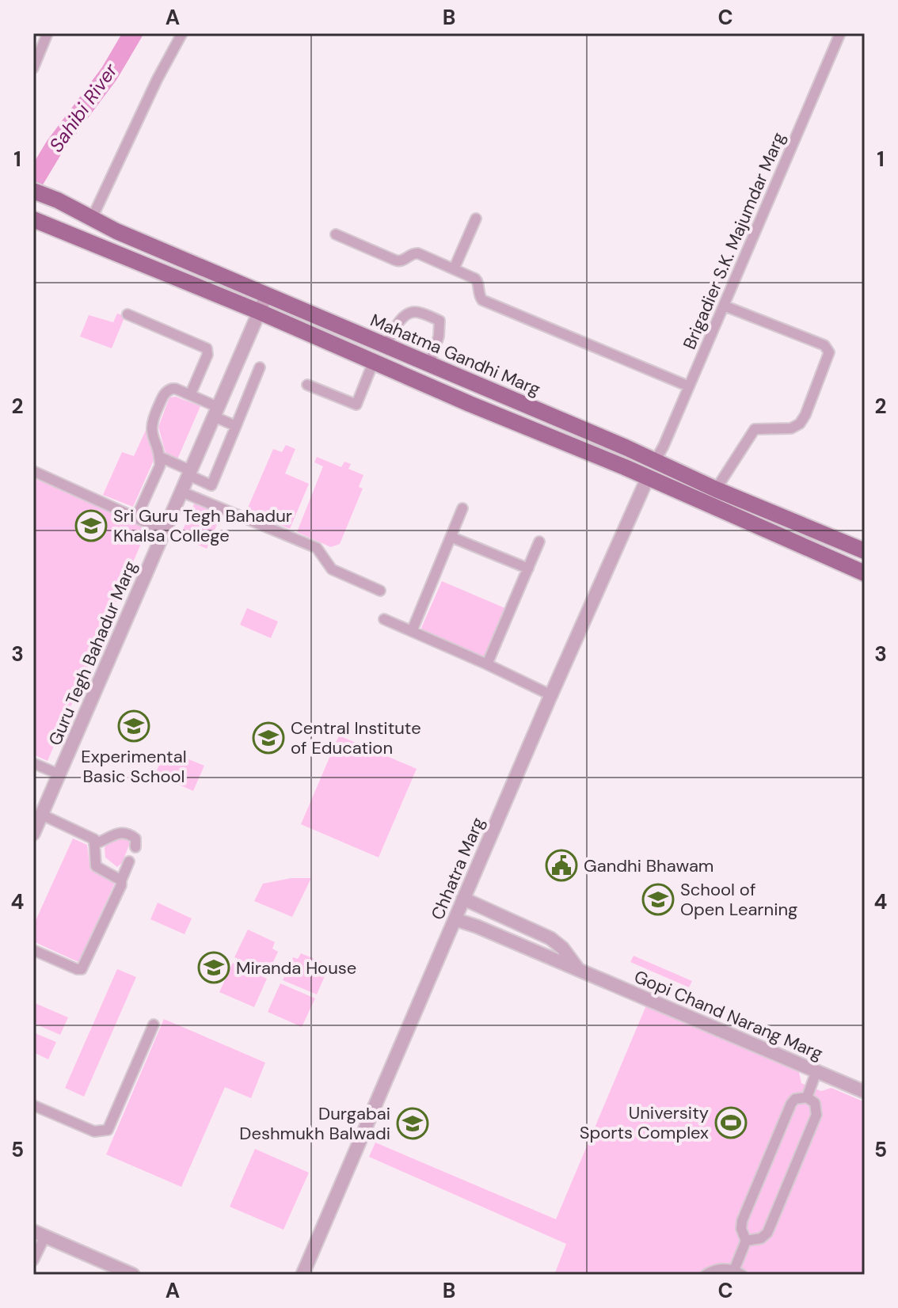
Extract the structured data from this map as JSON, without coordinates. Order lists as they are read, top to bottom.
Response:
{
  "streets": {
    "main road": ["Mahatma Gandhi Marg"],
    "street": [
      "Brigadier S.K. Majumdar Marg",
      "Guru Tegh Bahadur Marg",
      "Chhatra Marg",
      "Gopi Chand Narang Marg"
    ]
  },
  "crossings": [
    ["Brigadier S.K. Majumdar Marg", "Mahatma Gandhi Marg"],
    ["Mahatma Gandhi Marg", "Guru Tegh Bahadur Marg"],
    ["Chhatra Marg", "Gopi Chand Narang Marg"]
  ],
  "water": ["Sahibi River"],
  "places": {
    "school or university": [
      "Sri Guru Tegh Bahadur Khalsa College",
      "Experimental Basic School",
      "Central Institute of Education",
      "School of Open Learning",
      "Miranda House",
      "Durgabai Deshmukh Balwadi"
    ],
    "public building": ["Gandhi Bhawam"],
    "sports": ["University Sports Complex"]
  },
  "grid": {
    "columns": ["A", "B", "C"],
    "rows": [
      "1",
      "2",
      "3",
      "4",
      "5"
    ]
  }
}
